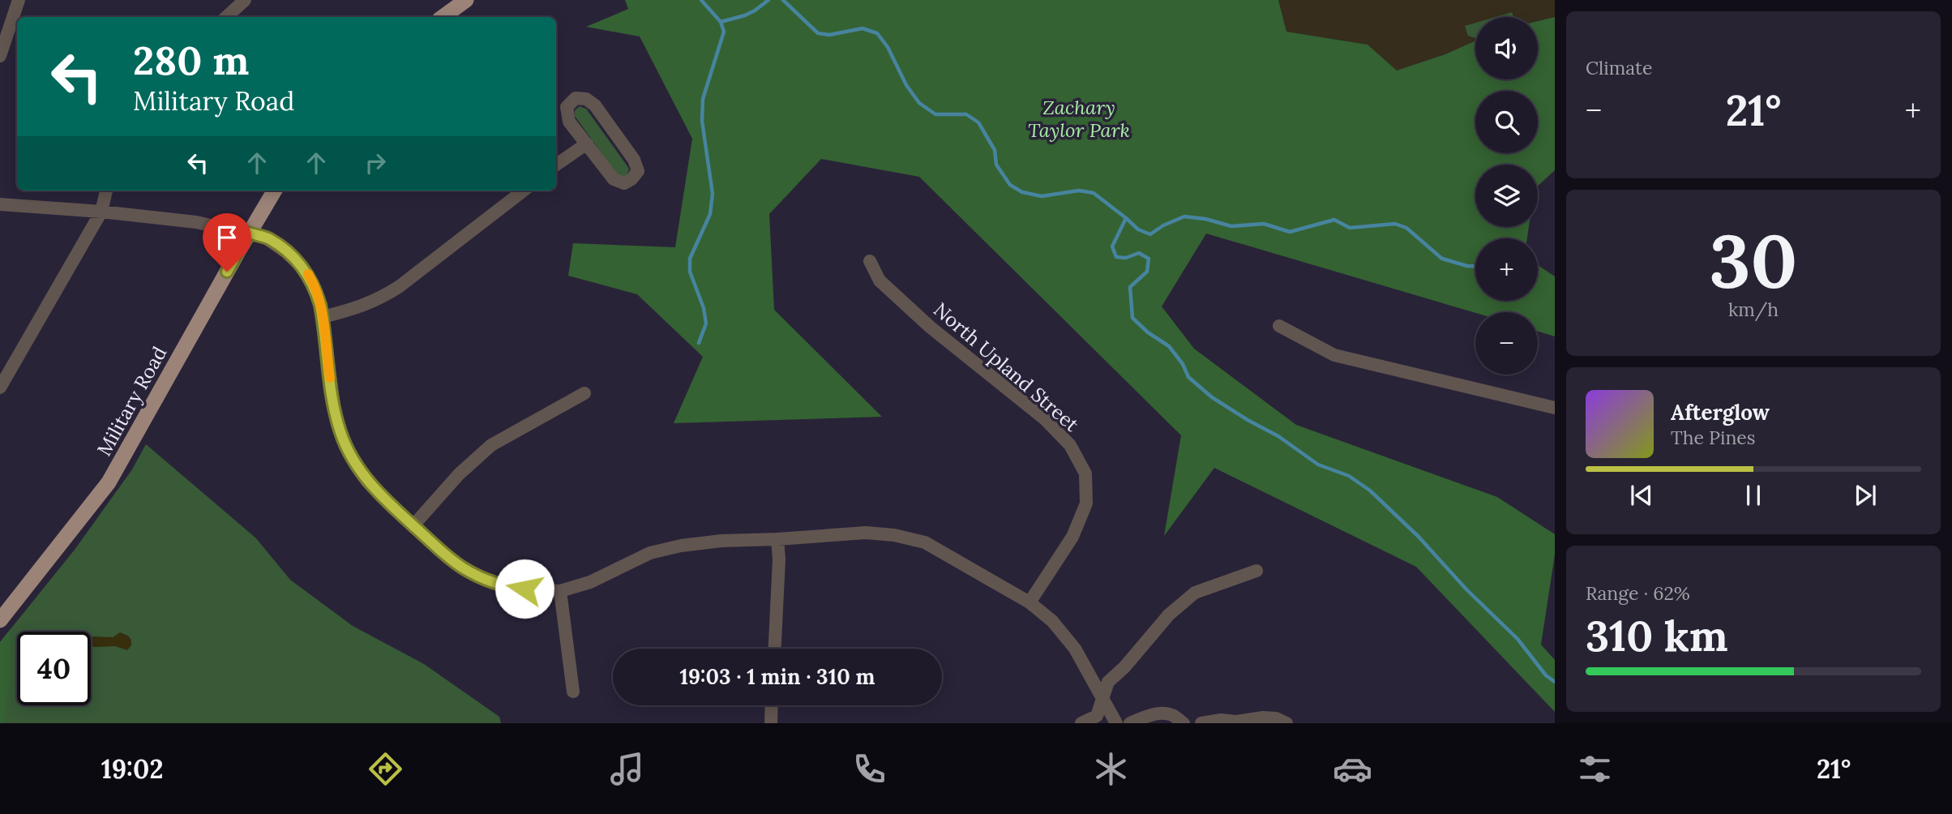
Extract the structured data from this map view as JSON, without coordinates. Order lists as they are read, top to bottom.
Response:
{
  "streets": {
    "main road": ["Military Road"],
    "street": ["North Upland Street"]
  },
  "parks": ["Zachary Taylor Park"],
  "page": {
    "tile": [
      "Climate",
      ["30", "km/h"],
      ["Range · 62%", "310 km"]
    ],
    "map_buttons": ["+", "−"],
    "turn": ["280 m", "Military Road"],
    "heat": ["−", "21°", "+"],
    "song": ["Afterglow", "The Pines"],
    "limit": "40",
    "trip": "19:03 · 1 min · 310 m",
    "tabs": ["19:02", "21°"]
  }
}
